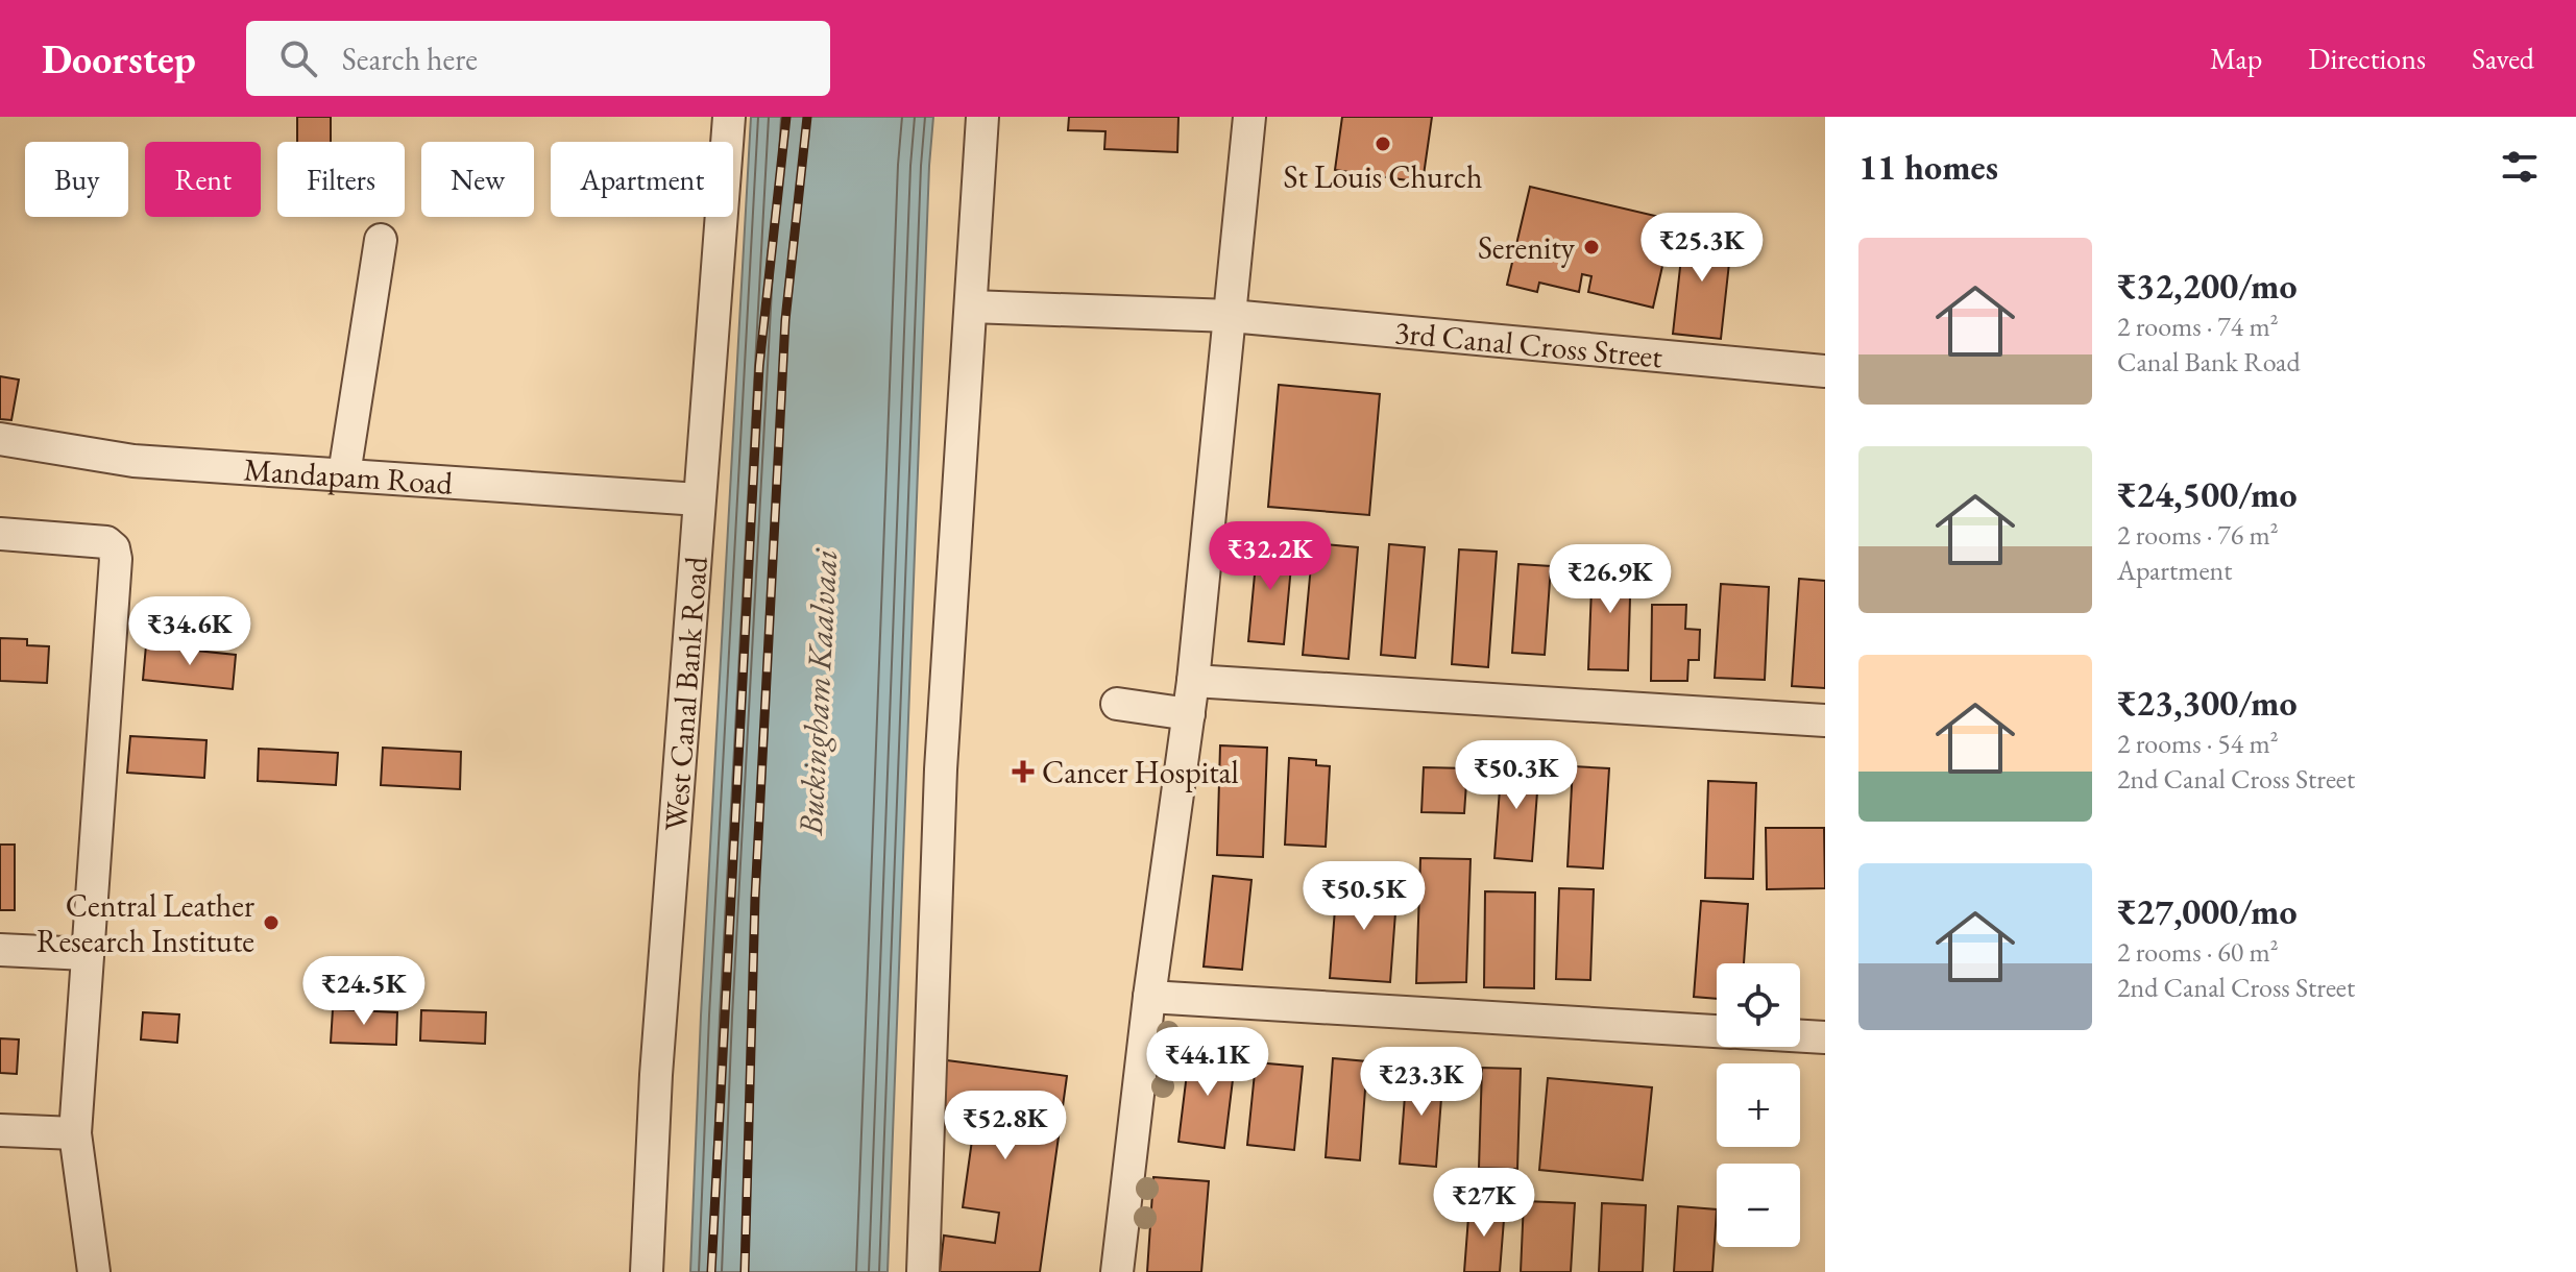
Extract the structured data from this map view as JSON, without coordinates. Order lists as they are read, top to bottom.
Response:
{
  "streets": {
    "street": ["3rd Canal Cross Street", "Mandapam Road", "West Canal Bank Road"]
  },
  "crossings": [
    ["Mandapam Road", "West Canal Bank Road"]
  ],
  "water": ["Buckingham Kaalvaai"],
  "places": {
    "other": ["St Louis Church", "Serenity", "Central Leather Research Institute"],
    "health": ["Cancer Hospital"]
  },
  "page": {
    "header": "Doorstep",
    "search": "Search here",
    "nav": ["Map", "Directions", "Saved"],
    "heading": "11 homes",
    "chip": [
      "Buy",
      "Rent",
      "Filters",
      "New",
      "Apartment"
    ],
    "price": [
      "₹25.3K",
      "₹32.2K",
      "₹26.9K",
      "₹34.6K",
      "₹50.3K",
      "₹50.5K",
      "₹24.5K",
      "₹44.1K",
      "₹23.3K",
      "₹52.8K",
      "₹27K"
    ],
    "list": [
      {
        "name": "₹32,200/mo",
        "note": "2 rooms · 74 m² · Canal Bank Road"
      },
      {
        "name": "₹24,500/mo",
        "note": "2 rooms · 76 m² · Apartment"
      },
      {
        "name": "₹23,300/mo",
        "note": "2 rooms · 54 m² · 2nd Canal Cross Street"
      },
      {
        "name": "₹27,000/mo",
        "note": "2 rooms · 60 m² · 2nd Canal Cross Street"
      }
    ],
    "map_buttons": ["+", "−"]
  }
}
